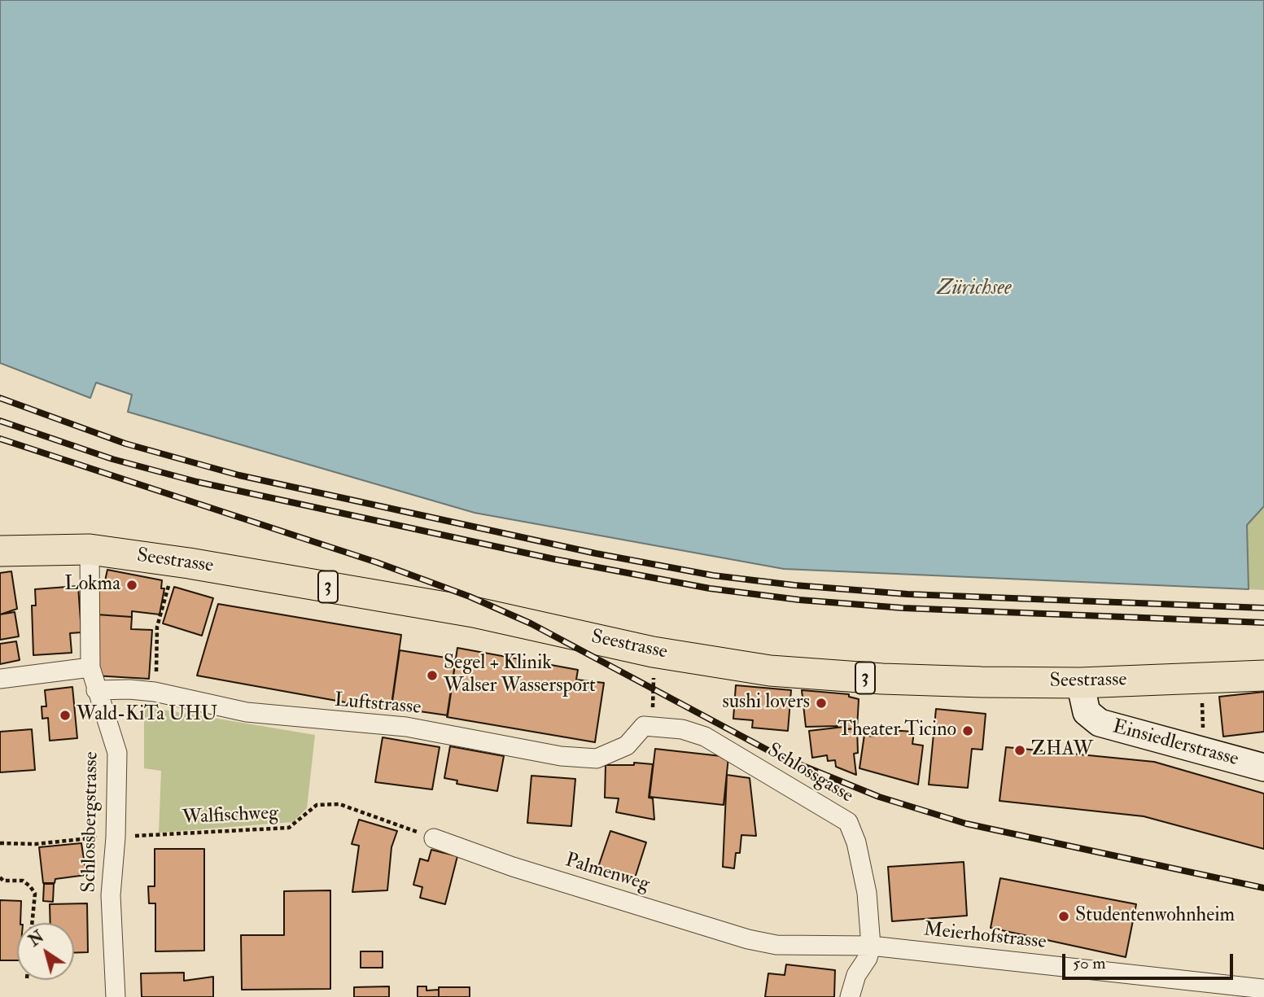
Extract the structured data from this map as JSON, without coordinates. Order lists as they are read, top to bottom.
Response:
{
  "streets": {
    "main road": ["Seestrasse", "3", "Einsiedlerstrasse"],
    "street": [
      "Luftstrasse",
      "Schlossgasse",
      "Schlossbergstrasse",
      "Palmenweg",
      "Meierhofstrasse"
    ],
    "path": ["Walfischweg"]
  },
  "crossings": [
    ["Seestrasse", "Einsiedlerstrasse"],
    ["Seestrasse", "Schlossbergstrasse"],
    ["Luftstrasse", "Schlossgasse"],
    ["Luftstrasse", "Schlossbergstrasse"],
    ["Schlossgasse", "Palmenweg"],
    ["Schlossgasse", "Meierhofstrasse"],
    ["Walfischweg", "Schlossbergstrasse"],
    ["Walfischweg", "Palmenweg"],
    ["Palmenweg", "Meierhofstrasse"]
  ],
  "water": ["Zürichsee"],
  "places": [
    "Lokma",
    "Segel + Klinik Walser Wassersport",
    "sushi lovers",
    "Wald-KiTa UHU",
    "Theater Ticino",
    "ZHAW",
    "Studentenwohnheim"
  ],
  "scale_bar": "50 m",
  "north": "top left"
}
